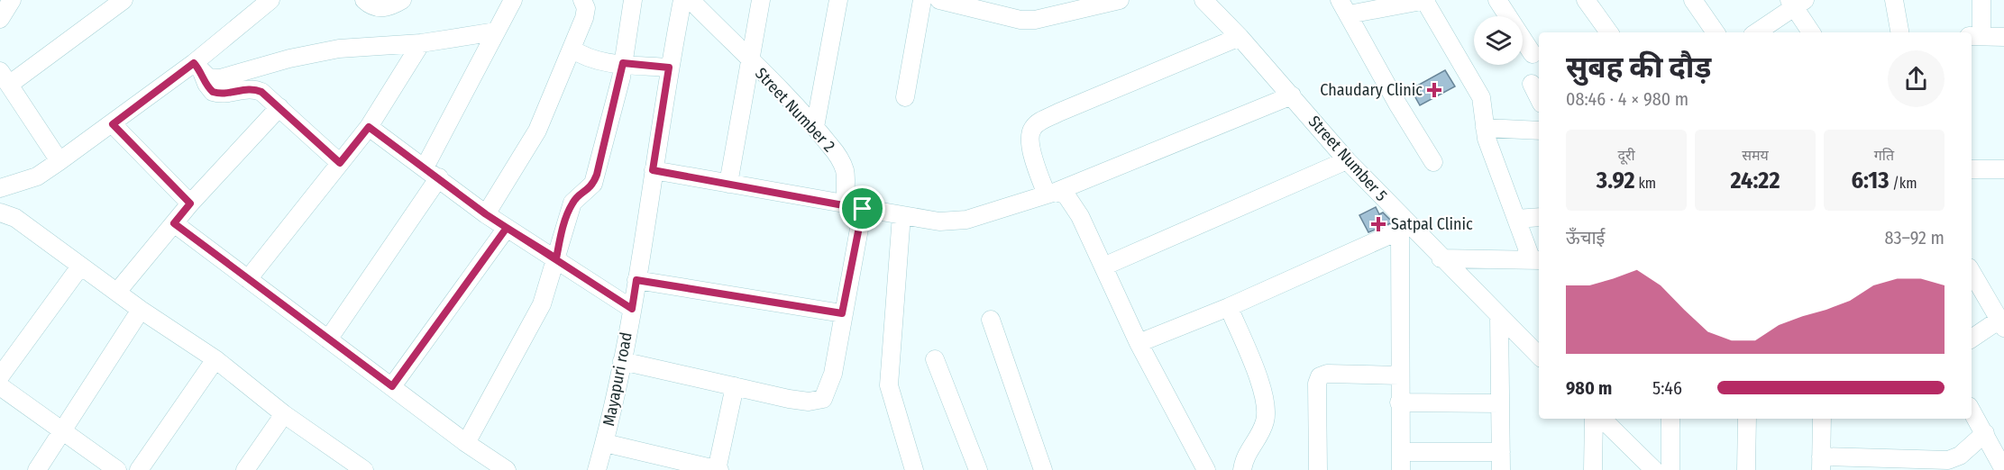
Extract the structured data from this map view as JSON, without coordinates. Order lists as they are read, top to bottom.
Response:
{
  "streets": {
    "street": ["Street Number 2", "Street Number 5", "Mayapuri road"]
  },
  "places": {
    "health": ["Chaudary Clinic", "Satpal Clinic"]
  },
  "page": {
    "heading": ["सुबह की दौड़", "08:46 · 4 × 980 m"],
    "stats": [
      ["दूरी", "3.92 km"],
      ["समय", "24:22"],
      ["गति", "6:13 /km"]
    ],
    "chart": ["ऊँचाई", "83–92 m"],
    "list": [
      {
        "name": "980 m",
        "note": "5:46"
      }
    ]
  }
}
